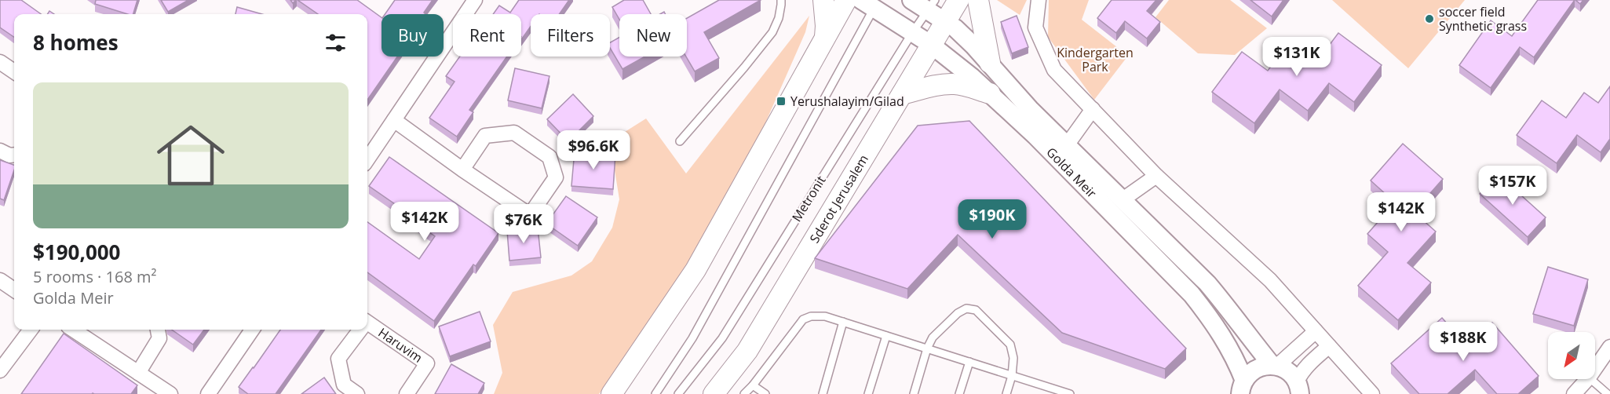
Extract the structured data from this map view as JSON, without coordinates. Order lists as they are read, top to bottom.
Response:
{
  "streets": {
    "main road": ["Sderot Jerusalem"],
    "street": ["Golda Meir", "Haruvim"],
    "lane": ["Metronit"]
  },
  "crossings": [
    ["Golda Meir", "Metronit"],
    ["Golda Meir", "Sderot Jerusalem"]
  ],
  "parks": ["Kindergarten Park"],
  "places": {
    "other": ["soccer field Synthetic grass"],
    "transit": ["Yerushalayim/Gilad"]
  },
  "north": "bottom left",
  "page": {
    "chip": [
      "Buy",
      "Rent",
      "Filters",
      "New"
    ],
    "heading": "8 homes",
    "price": [
      "$131K",
      "$96.6K",
      "$157K",
      "$142K",
      "$190K",
      "$142K",
      "$76K",
      "$188K"
    ],
    "list": [
      {
        "name": "$190,000",
        "note": "5 rooms · 168 m² · Golda Meir"
      }
    ]
  }
}
